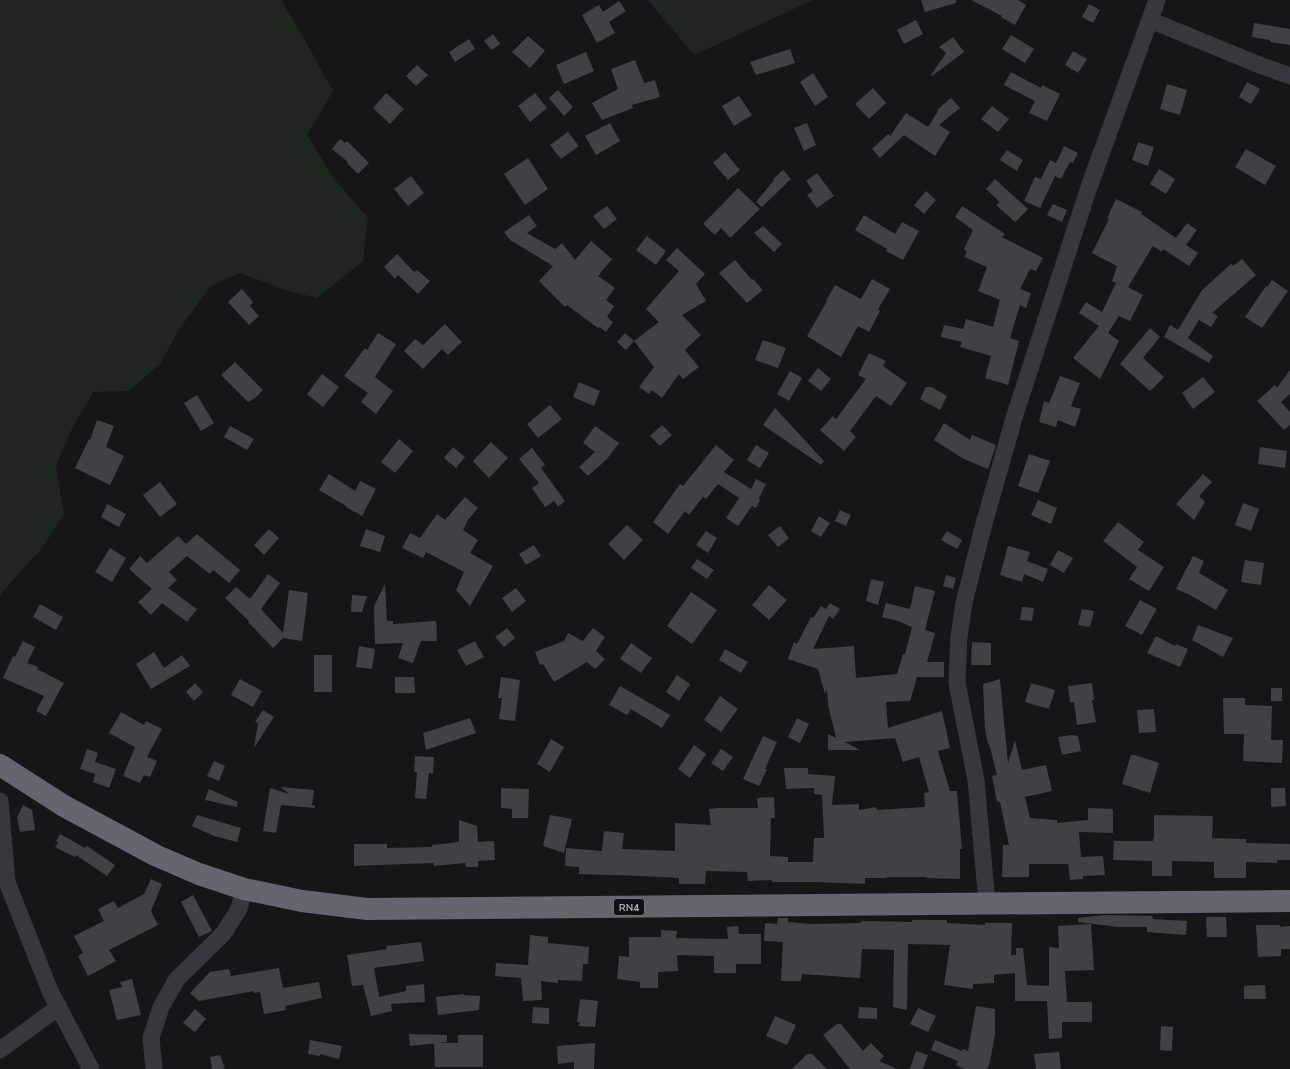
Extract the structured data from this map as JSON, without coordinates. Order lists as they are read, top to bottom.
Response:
{
  "streets": {
    "highway": ["RN4"]
  }
}
